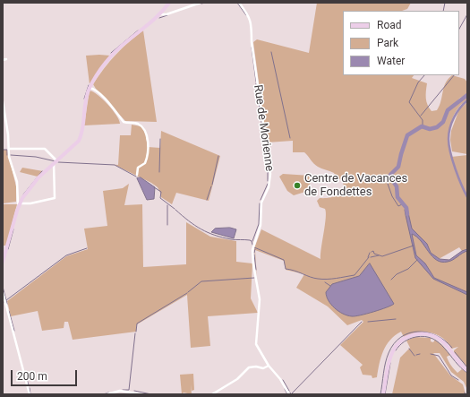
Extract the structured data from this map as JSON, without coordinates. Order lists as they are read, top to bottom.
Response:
{
  "streets": {
    "street": ["Rue de Morienne"]
  },
  "places": ["Centre de Vacances de Fondettes"],
  "legend": ["Road", "Park", "Water"],
  "scale_bar": "200 m"
}
